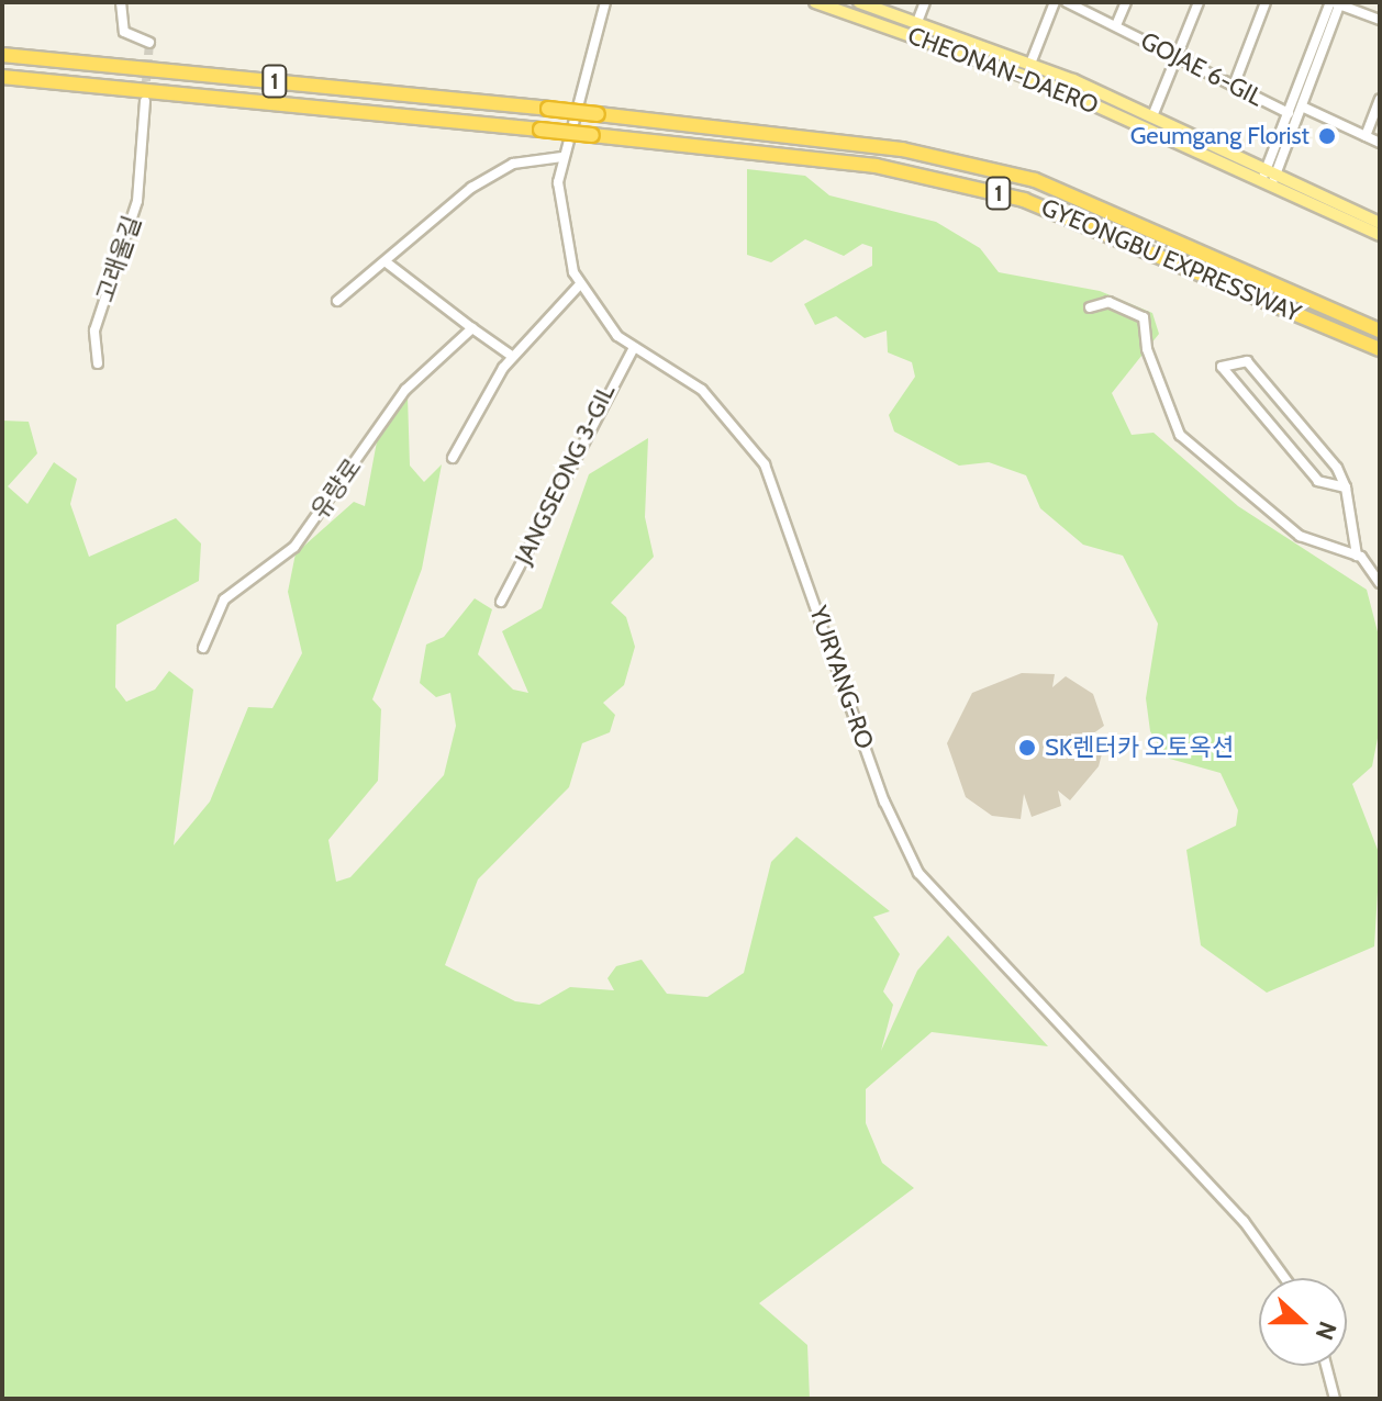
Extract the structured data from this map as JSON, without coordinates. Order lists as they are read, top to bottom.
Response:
{
  "streets": {
    "highway": ["1", "GYEONGBU EXPRESSWAY"],
    "main road": ["CHEONAN-DAERO"],
    "street": [
      "GOJAE 6-GIL",
      "고래울길",
      "JANGSEONG 3-GIL",
      "유량로",
      "YURYANG-RO"
    ]
  },
  "crossings": [
    ["JANGSEONG 3-GIL", "YURYANG-RO"]
  ],
  "places": ["Geumgang Florist", "SK렌터카 오토옥션"],
  "north": "right"
}
